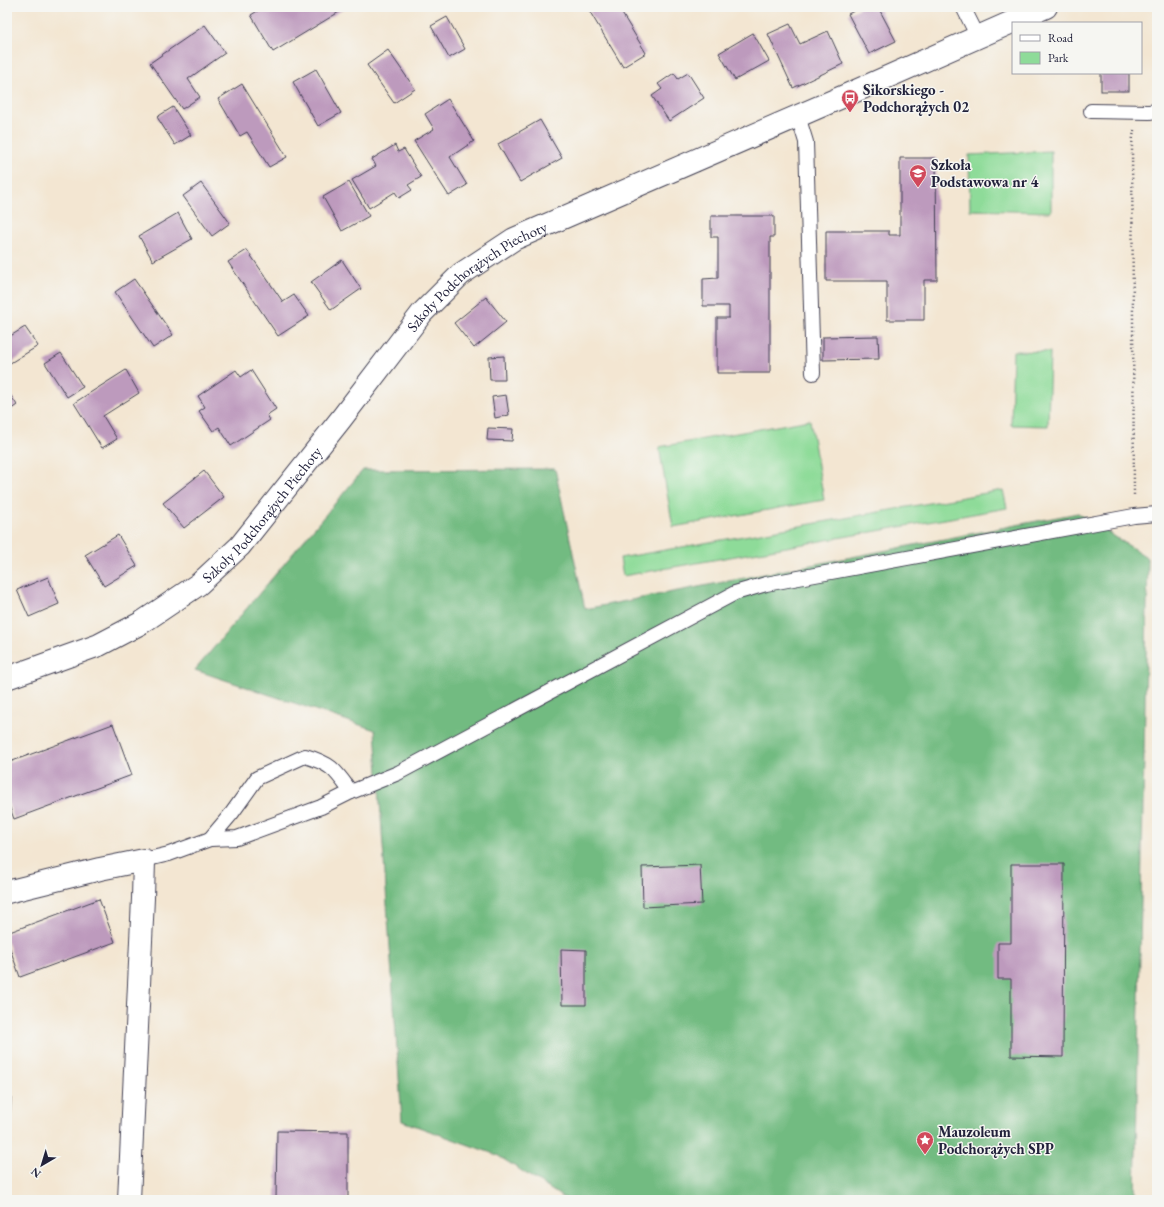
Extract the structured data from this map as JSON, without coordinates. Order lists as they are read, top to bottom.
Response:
{
  "streets": {
    "street": ["Szkoły Podchorążych Piechoty"]
  },
  "places": {
    "bus stop": ["Sikorskiego - Podchorążych 02"],
    "school or university": ["Szkoła Podstawowa nr 4"],
    "place": ["Mauzoleum Podchorążych SPP"]
  },
  "legend": ["Road", "Park"],
  "north": "bottom left"
}
